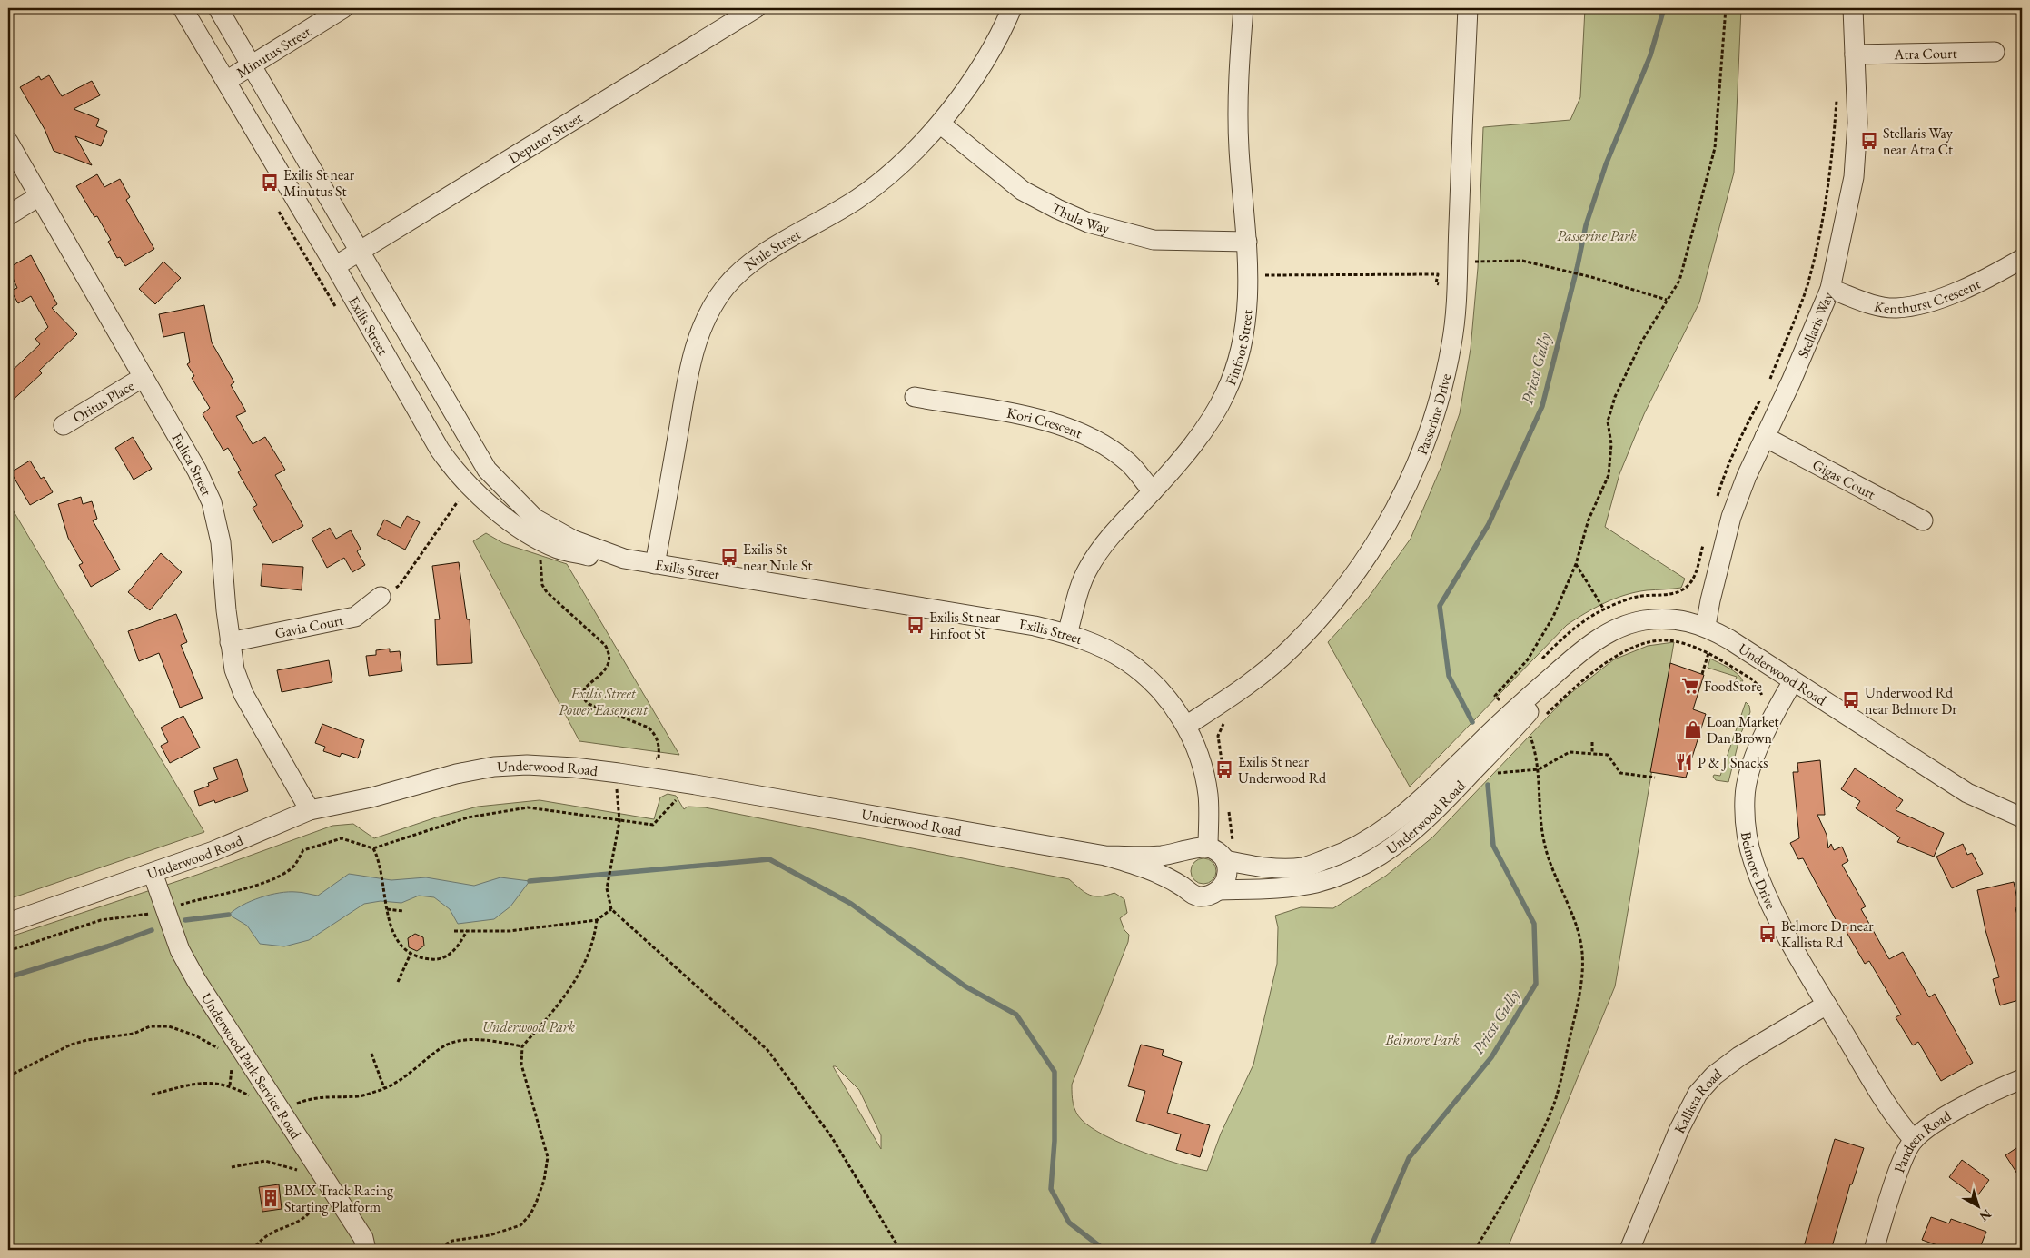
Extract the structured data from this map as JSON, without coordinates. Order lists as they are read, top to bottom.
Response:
{
  "streets": {
    "street": [
      "Minutus Street",
      "Atra Court",
      "Deputor Street",
      "Thula Way",
      "Nule Street",
      "Kenthurst Crescent",
      "Stellaris Way",
      "Exilis Street",
      "Finfoot Street",
      "Oritus Place",
      "Passerine Drive",
      "Kori Crescent",
      "Fulica Street",
      "Gigas Court",
      "Gavia Court",
      "Underwood Road",
      "Belmore Drive",
      "Underwood Park Service Road",
      "Kallista Road",
      "Pandeen Road"
    ]
  },
  "crossings": [
    ["Minutus Street", "Exilis Street"],
    ["Atra Court", "Stellaris Way"],
    ["Deputor Street", "Exilis Street"],
    ["Thula Way", "Nule Street"],
    ["Thula Way", "Finfoot Street"],
    ["Nule Street", "Exilis Street"],
    ["Kenthurst Crescent", "Stellaris Way"],
    ["Stellaris Way", "Gigas Court"],
    ["Stellaris Way", "Underwood Road"],
    ["Exilis Street", "Finfoot Street"],
    ["Exilis Street", "Passerine Drive"],
    ["Exilis Street", "Underwood Road"],
    ["Finfoot Street", "Kori Crescent"],
    ["Oritus Place", "Fulica Street"],
    ["Fulica Street", "Gavia Court"],
    ["Fulica Street", "Underwood Road"],
    ["Underwood Road", "Belmore Drive"],
    ["Underwood Road", "Underwood Park Service Road"],
    ["Belmore Drive", "Kallista Road"],
    ["Belmore Drive", "Pandeen Road"]
  ],
  "water": ["Priest Gully"],
  "parks": [
    "Passerine Park",
    "Exilis Street Power Easement",
    "Underwood Park",
    "Belmore Park"
  ],
  "places": {
    "bus stop": [
      "Stellaris Way near Atra Ct",
      "Exilis St near Minutus St",
      "Exilis St near Nule St",
      "Exilis St near Finfoot St",
      "Underwood Rd near Belmore Dr",
      "Exilis St near Underwood Rd",
      "Belmore Dr near Kallista Rd"
    ],
    "supermarket": ["FoodStore"],
    "shop": ["Loan Market Dan Brown"],
    "restaurant": ["P & J Snacks"],
    "building": ["BMX Track Racing Starting Platform"]
  },
  "north": "bottom right"
}
